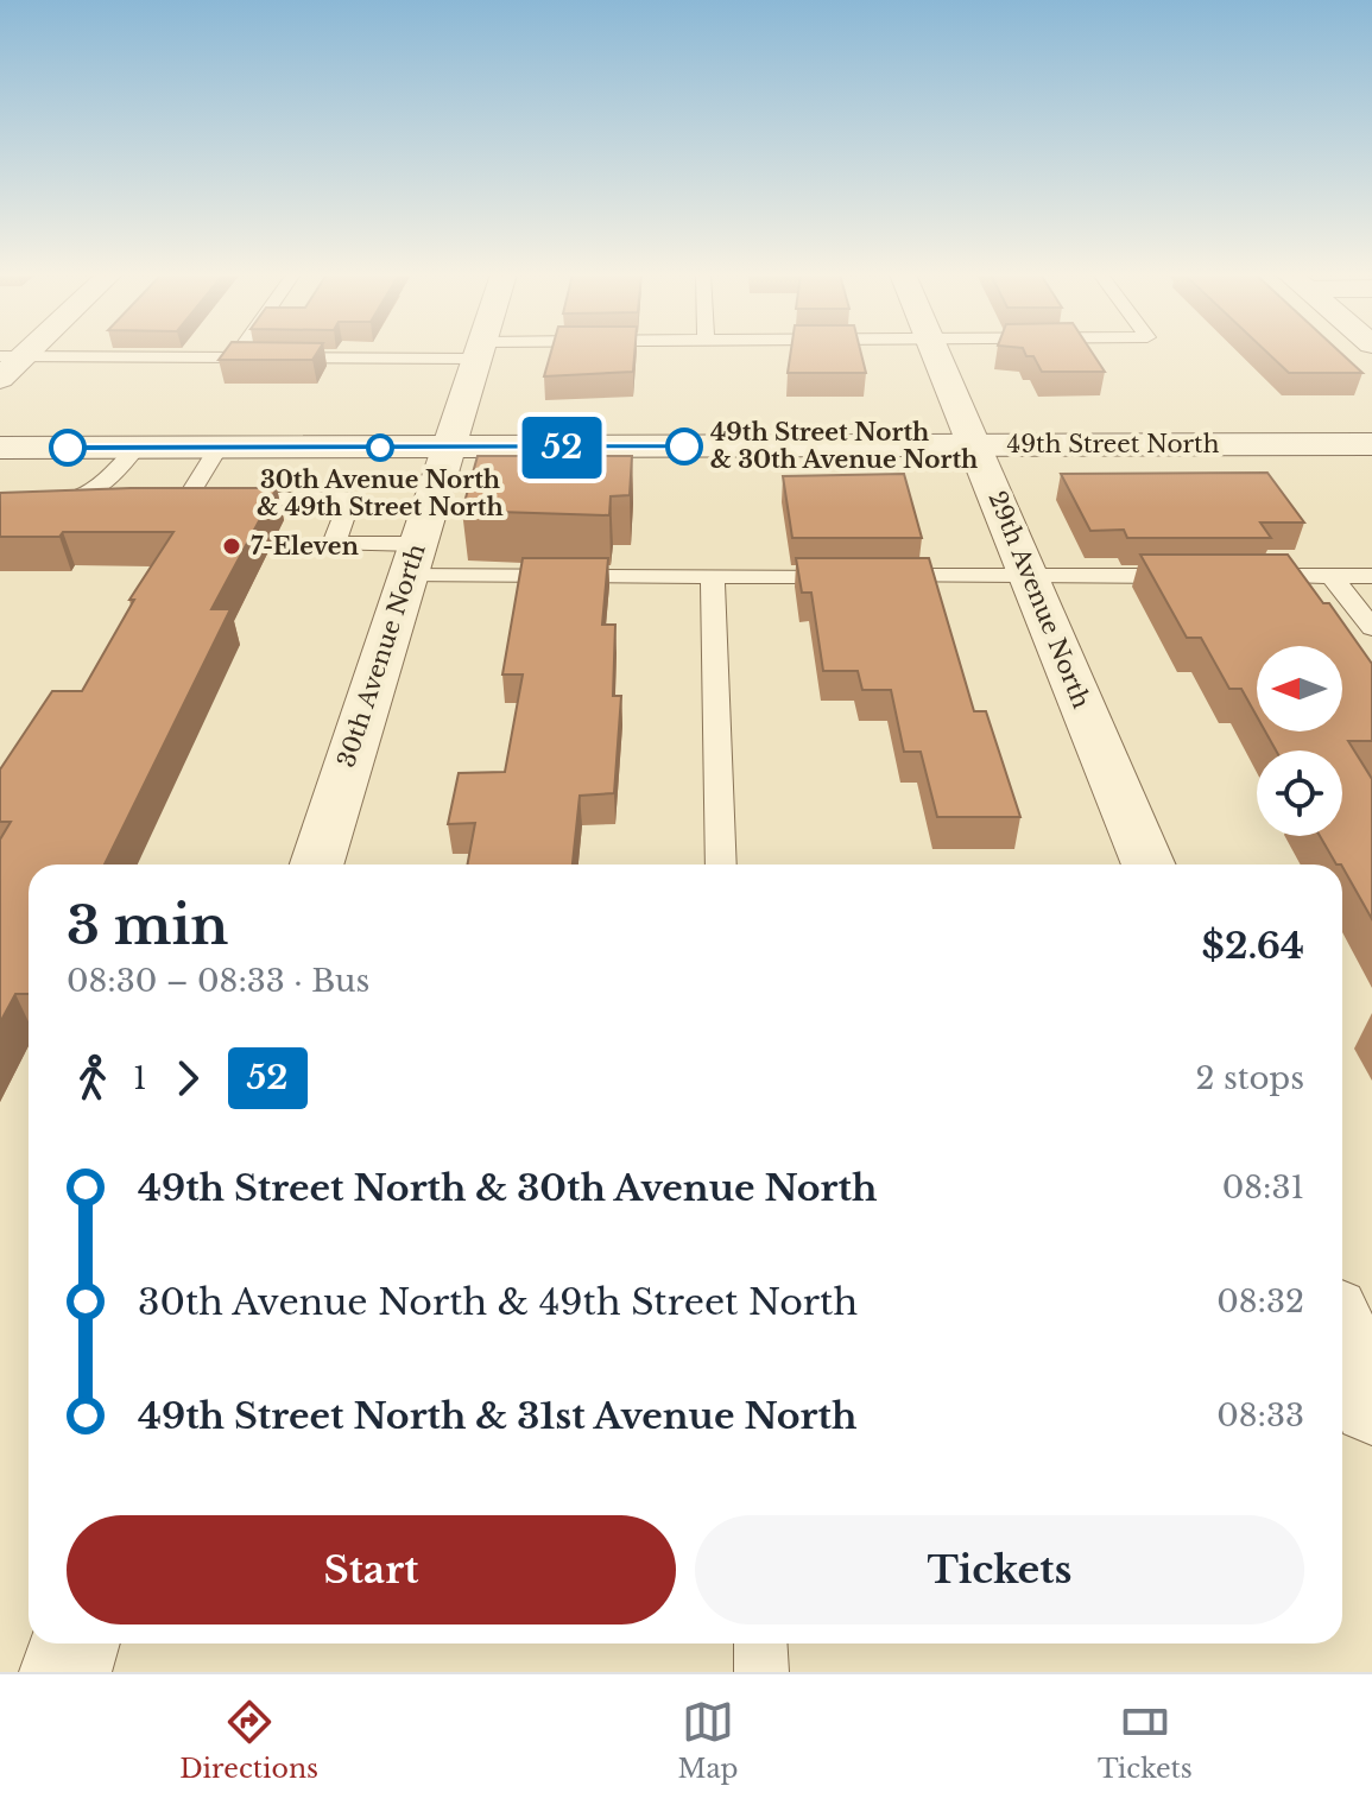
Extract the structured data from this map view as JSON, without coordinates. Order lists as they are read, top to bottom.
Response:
{
  "streets": {
    "street": ["49th Street North", "29th Avenue North", "30th Avenue North"]
  },
  "crossings": [
    ["49th Street North", "29th Avenue North"],
    ["49th Street North", "30th Avenue North"]
  ],
  "places": ["49th Street North & 30th Avenue North", "30th Avenue North & 49th Street North", "7-Eleven"],
  "lines": ["bus line 52"],
  "north": "left",
  "page": {
    "on_map": "52",
    "heading": ["3 min", "08:30 – 08:33 · Bus", "$2.64"],
    "legs": ["1", "52", "2 stops"],
    "list": [
      {
        "name": "49th Street North & 30th Avenue North",
        "value": "08:31"
      },
      {
        "name": "30th Avenue North & 49th Street North",
        "value": "08:32"
      },
      {
        "name": "49th Street North & 31st Avenue North",
        "value": "08:33"
      }
    ],
    "buttons": ["Start", "Tickets"],
    "tabs": ["Directions", "Map", "Tickets"]
  }
}
